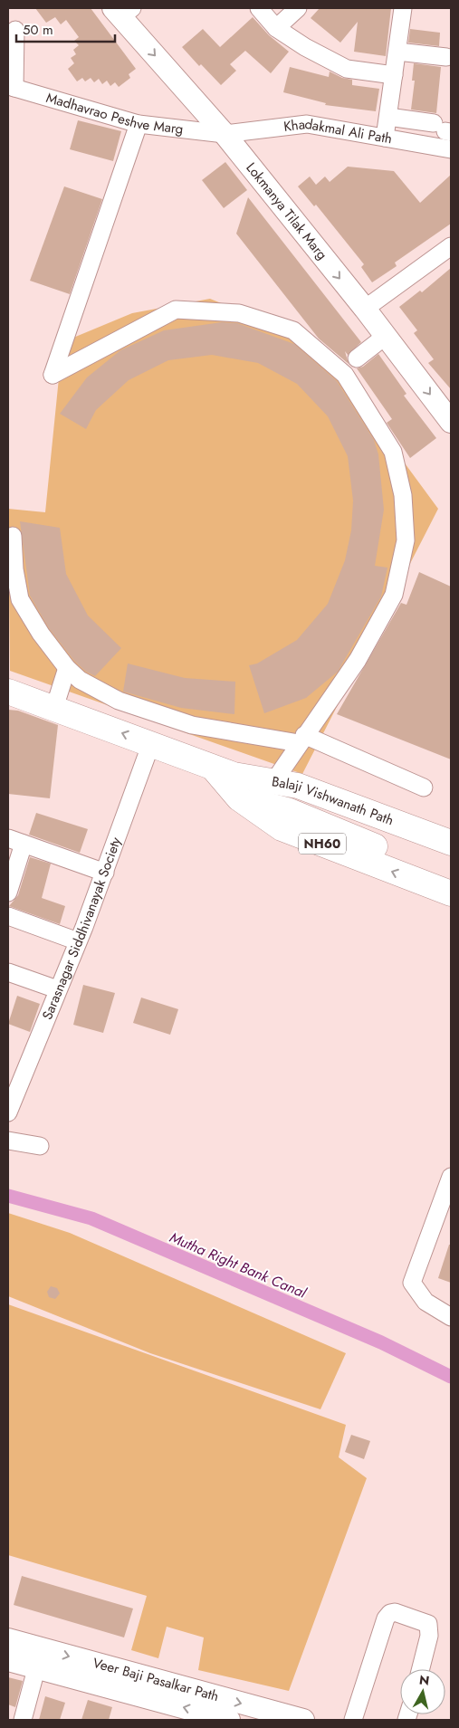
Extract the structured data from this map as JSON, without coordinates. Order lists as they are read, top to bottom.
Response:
{
  "streets": {
    "highway": ["Balaji Vishwanath Path", "NH60"],
    "main road": ["Lokmanya Tilak Marg", "Veer Baji Pasalkar Path"],
    "street": ["Madhavrao Peshve Marg", "Khadakmal Ali Path", "Sarasnagar Siddhivanayak Society"]
  },
  "crossings": [
    ["Madhavrao Peshve Marg", "Khadakmal Ali Path"],
    ["Madhavrao Peshve Marg", "Lokmanya Tilak Marg"],
    ["Khadakmal Ali Path", "Lokmanya Tilak Marg"],
    ["Balaji Vishwanath Path", "NH60"],
    ["NH60", "Sarasnagar Siddhivanayak Society"]
  ],
  "one_way": ["Lokmanya Tilak Marg"],
  "water": ["Mutha Right Bank Canal"],
  "scale_bar": "50 m",
  "north": "top"
}
